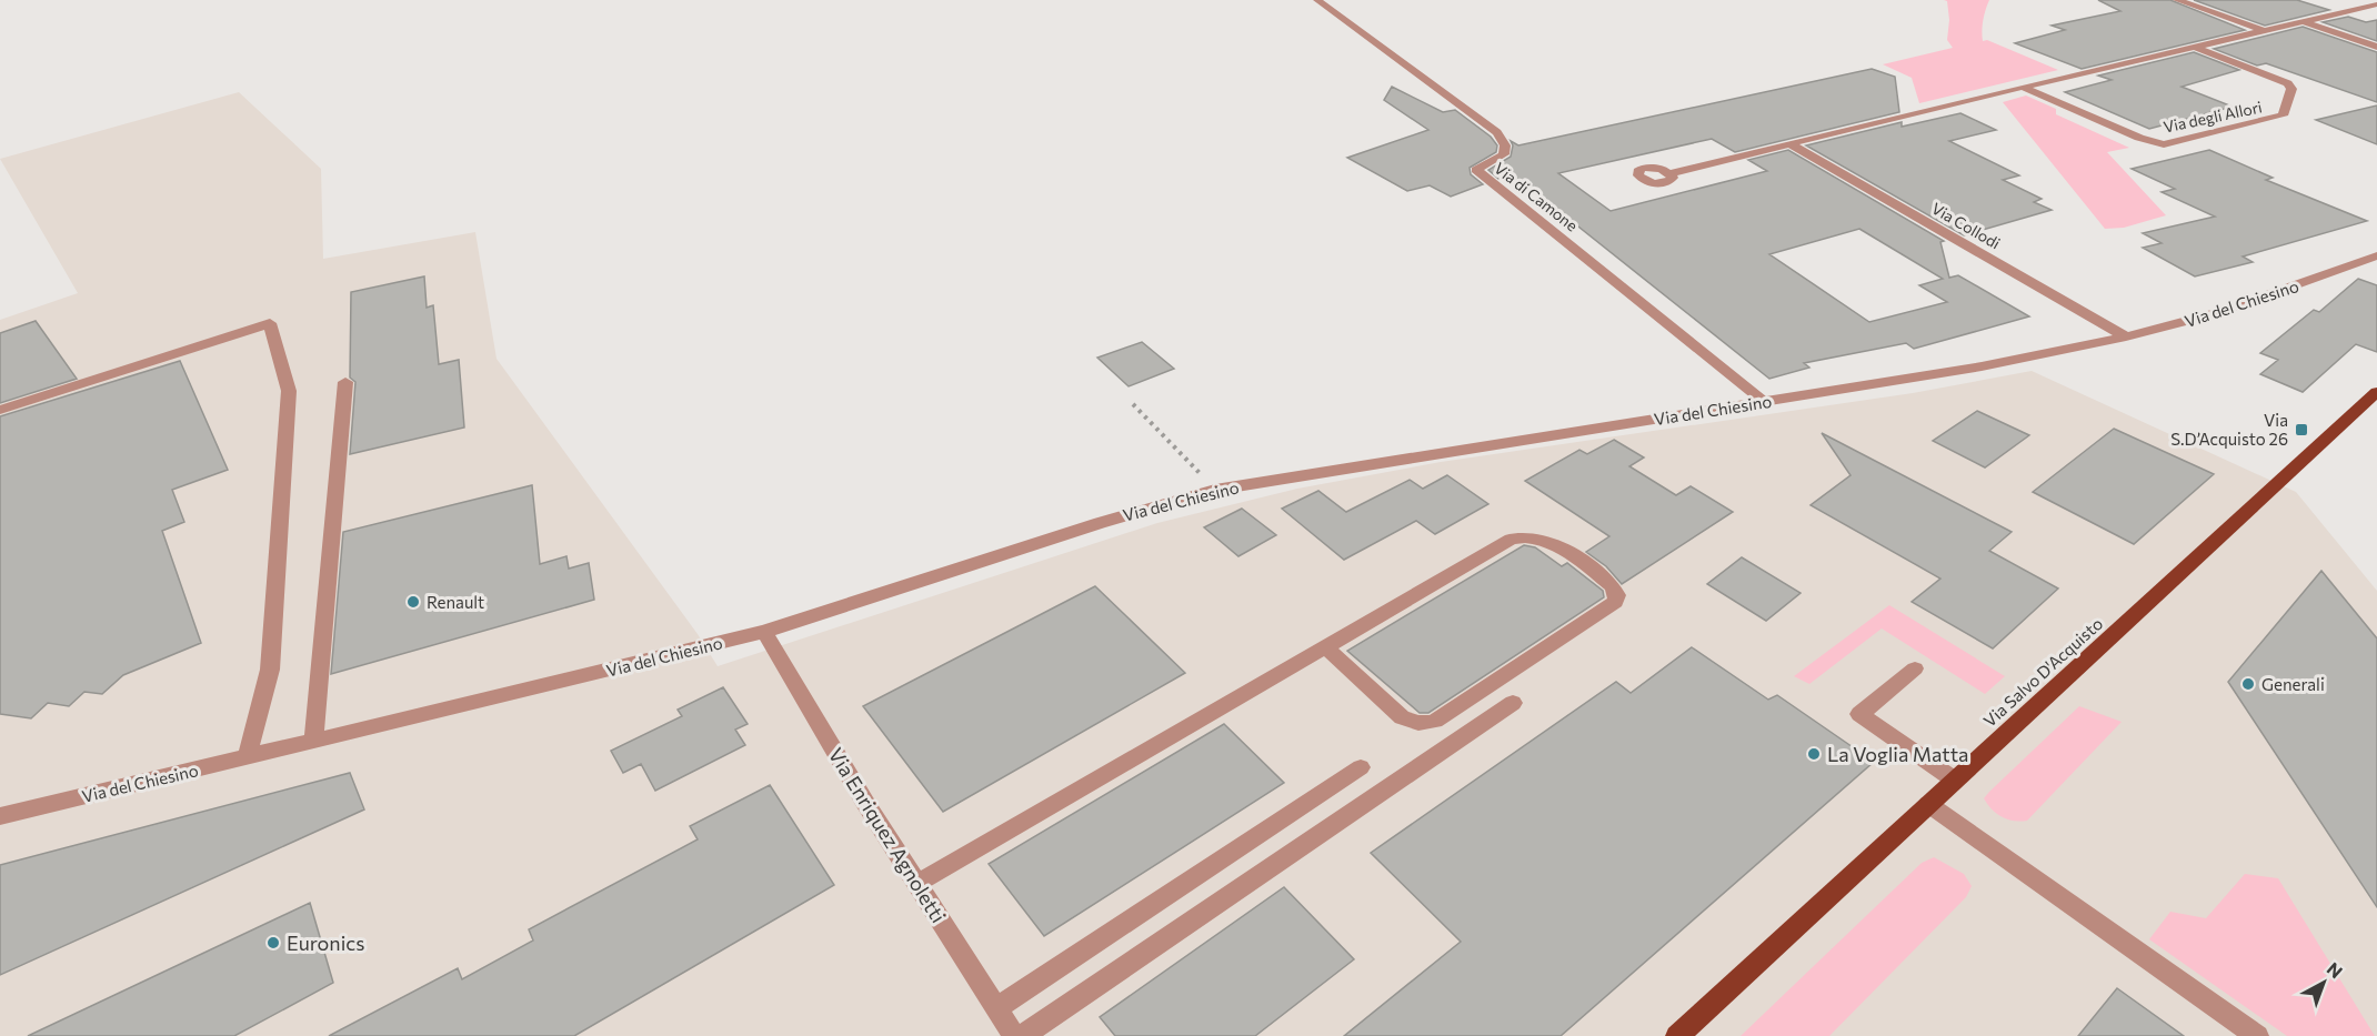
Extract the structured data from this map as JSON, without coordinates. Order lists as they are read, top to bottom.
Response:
{
  "streets": {
    "main road": ["Via Salvo D'Acquisto"],
    "street": [
      "Via degli Allori",
      "Via di Camone",
      "Via Collodi",
      "Via del Chiesino",
      "Via Enriquez Agnoletti"
    ]
  },
  "crossings": [
    ["Via di Camone", "Via del Chiesino"],
    ["Via Collodi", "Via del Chiesino"],
    ["Via del Chiesino", "Via Enriquez Agnoletti"]
  ],
  "places": {
    "transit": ["Via S.D’Acquisto 26"],
    "other": [
      "Renault",
      "Generali",
      "La Voglia Matta",
      "Euronics"
    ]
  },
  "north": "top right"
}
